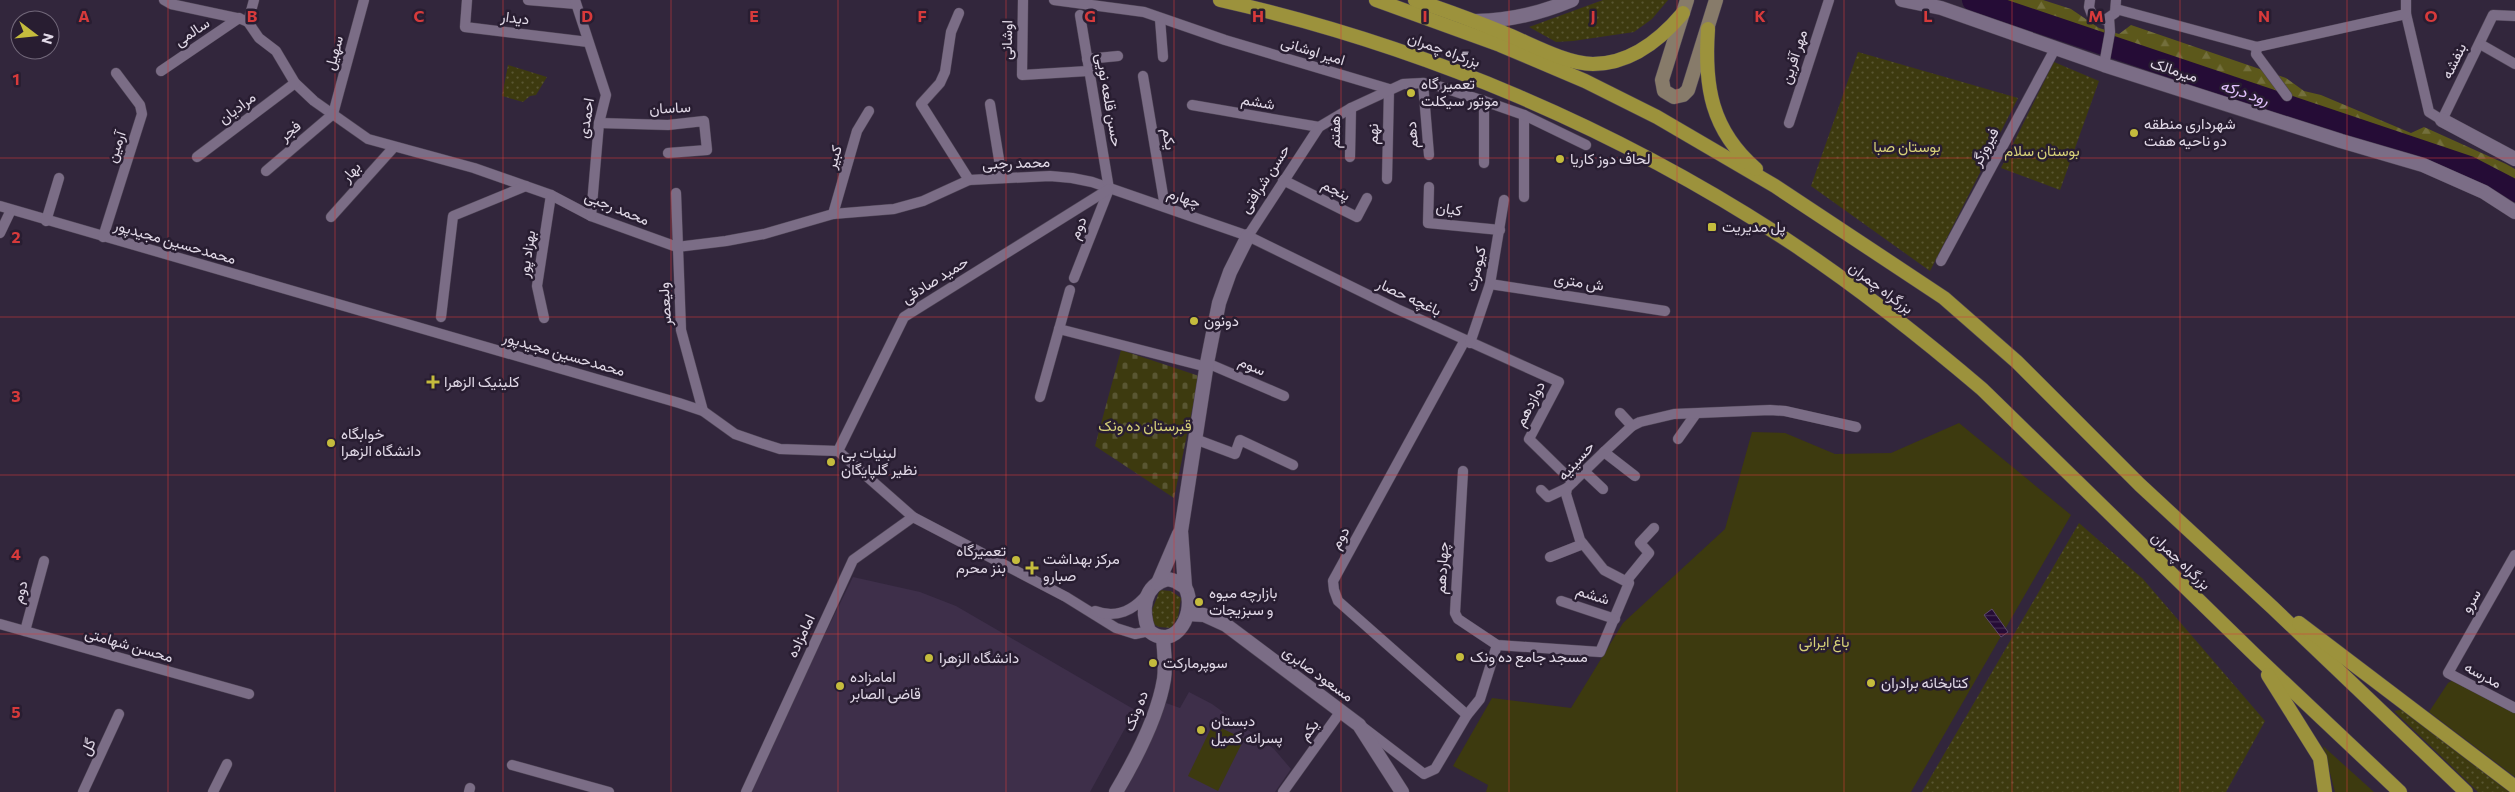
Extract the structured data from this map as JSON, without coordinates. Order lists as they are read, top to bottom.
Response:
{
  "streets": {
    "highway": ["بزرگراه چمران"],
    "street": [
      "دیدار",
      "سالمی",
      "اوشانی",
      "امیر اوشانی",
      "سهیل",
      "مهر آفرین",
      "بنفشه",
      "میرمالک",
      "حسن قلعه نویی",
      "ششم",
      "مرادیان",
      "ساسان",
      "احمدی",
      "فجر",
      "هفتم",
      "نهم",
      "دهم",
      "یکم",
      "آرمین",
      "فیروزگر",
      "کبیر",
      "محمد رجبی",
      "بهار",
      "حسن شرافتی",
      "پنجم",
      "چهارم",
      "کیان",
      "دوم",
      "محمدحسین مجیدپور",
      "بهزاد پور",
      "کیومرث",
      "حمید صادقی",
      "ش متری",
      "باغچه حصار",
      "ولیعصر",
      "سوم",
      "دوازدهم",
      "حسینیه",
      "چهاردهم",
      "سرو",
      "امامزاده",
      "محسن شهامتی",
      "مسعود صابری",
      "مدرسه",
      "ده ونک",
      "گل"
    ]
  },
  "crossings": [
    ["دیدار", "احمدی"],
    ["سالمی", "محمد رجبی"],
    ["اوشانی", "حسن قلعه نویی"],
    ["امیر اوشانی", "نهم"],
    ["امیر اوشانی", "حسن شرافتی"],
    ["سهیل", "فجر"],
    ["سهیل", "محمد رجبی"],
    ["میرمالک", "فیروزگر"],
    ["حسن قلعه نویی", "محمد رجبی"],
    ["حسن قلعه نویی", "چهارم"],
    ["حسن قلعه نویی", "دوم"],
    ["حسن قلعه نویی", "حمید صادقی"],
    ["ششم", "حسن شرافتی"],
    ["مرادیان", "محمد رجبی"],
    ["ساسان", "احمدی"],
    ["احمدی", "محمد رجبی"],
    ["فجر", "محمد رجبی"],
    ["هفتم", "حسن شرافتی"],
    ["نهم", "حسن شرافتی"],
    ["دهم", "حسن شرافتی"],
    ["یکم", "چهارم"],
    ["یکم", "مسعود صابری"],
    ["آرمین", "محمدحسین مجیدپور"],
    ["کبیر", "محمد رجبی"],
    ["محمد رجبی", "بهار"],
    ["محمد رجبی", "چهارم"],
    ["محمد رجبی", "دوم"],
    ["محمد رجبی", "بهزاد پور"],
    ["محمد رجبی", "حمید صادقی"],
    ["محمد رجبی", "ولیعصر"],
    ["حسن شرافتی", "پنجم"],
    ["حسن شرافتی", "چهارم"],
    ["حسن شرافتی", "باغچه حصار"],
    ["حسن شرافتی", "سوم"],
    ["چهارم", "دوم"],
    ["چهارم", "حمید صادقی"],
    ["چهارم", "باغچه حصار"],
    ["کیان", "کیومرث"],
    ["دوم", "کیومرث"],
    ["دوم", "حمید صادقی"],
    ["دوم", "باغچه حصار"],
    ["دوم", "محسن شهامتی"],
    ["محمدحسین مجیدپور", "حمید صادقی"],
    ["محمدحسین مجیدپور", "ولیعصر"],
    ["کیومرث", "ش متری"],
    ["کیومرث", "باغچه حصار"],
    ["باغچه حصار", "دوازدهم"],
    ["دوازدهم", "حسینیه"],
    ["سرو", "مدرسه"],
    ["مسعود صابری", "ده ونک"]
  ],
  "water": ["رود درکه"],
  "parks": [
    "بوستان صبا",
    "بوستان سلام",
    "قبرستان ده ونک",
    "باغ ایرانی"
  ],
  "places": {
    "other": [
      "تعمیر گاه موتور سیکلت",
      "شهرداری منطقه دو ناحیه هفت",
      "لحاف دوز کاریا",
      "دونون",
      "خوابگاه دانشگاه الزهرا",
      "لبنیات بی نظیر گلپایگان",
      "تعمیرگاه بنز محرم",
      "بازارچه میوه و سبزیجات",
      "مسجد جامع ده ونک",
      "دانشگاه الزهرا",
      "سوپرمارکت",
      "کتابخانه برادران",
      "امامزاده قاضی الصابر",
      "دبستان پسرانه كميل"
    ],
    "transit": ["پل مدیریت"],
    "health": ["کلینیک الزهرا", "مرکز بهداشت صبارو"]
  },
  "north": "right",
  "grid": {
    "columns": [
      "A",
      "B",
      "C",
      "D",
      "E",
      "F",
      "G",
      "H",
      "I",
      "J",
      "K",
      "L",
      "M",
      "N",
      "O"
    ],
    "rows": [
      "1",
      "2",
      "3",
      "4",
      "5"
    ]
  }
}
